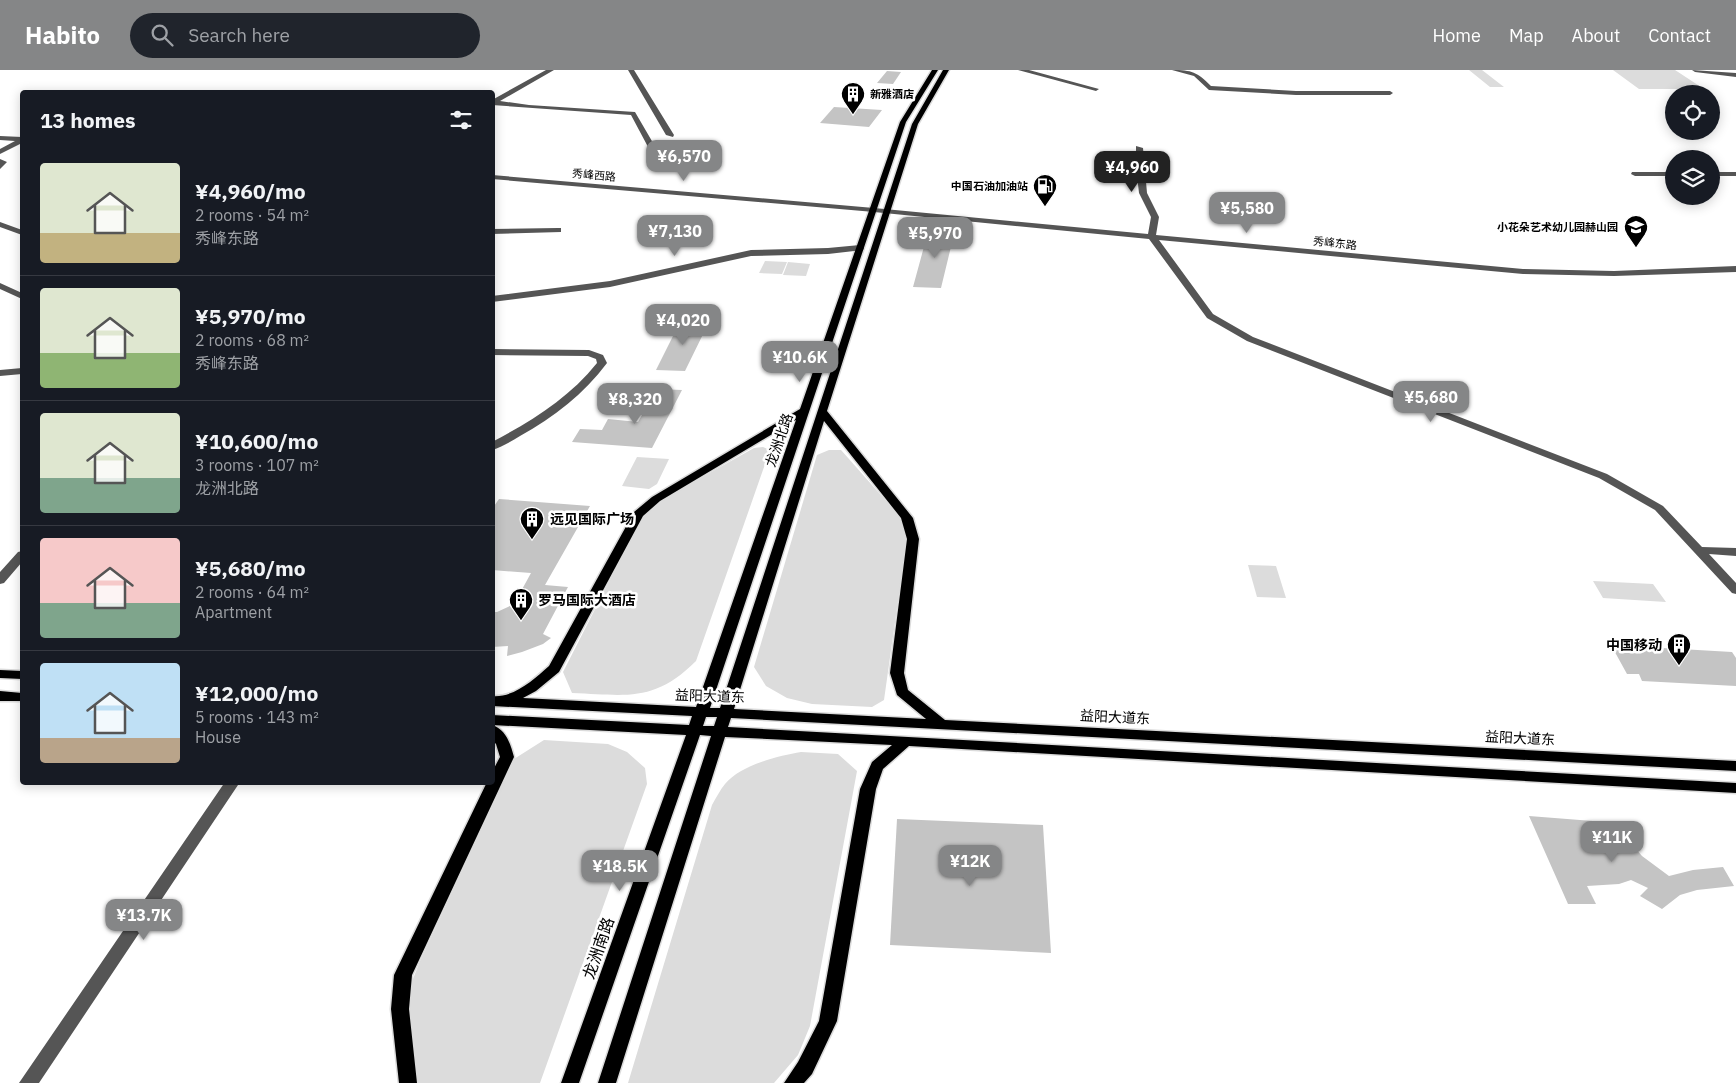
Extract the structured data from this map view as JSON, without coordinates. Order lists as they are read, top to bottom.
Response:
{
  "streets": {
    "main road": ["龙洲北路", "益阳大道东", "龙洲南路"],
    "street": ["秀峰西路", "秀峰东路"]
  },
  "crossings": [
    ["秀峰西路", "秀峰东路"],
    ["秀峰西路", "龙洲北路"],
    ["秀峰东路", "龙洲北路"],
    ["龙洲北路", "益阳大道东"],
    ["龙洲北路", "龙洲南路"],
    ["益阳大道东", "龙洲南路"]
  ],
  "places": {
    "building": [
      "新雅酒店",
      "远见国际广场",
      "罗马国际大酒店",
      "中国移动"
    ],
    "fuel station": ["中国石油加油站"],
    "school or university": ["小花朵艺术幼儿园赫山园"]
  },
  "page": {
    "header": "Habito",
    "search": "Search here",
    "nav": [
      "Home",
      "Map",
      "About",
      "Contact"
    ],
    "heading": "13 homes",
    "price": [
      "¥6,570",
      "¥4,960",
      "¥5,580",
      "¥7,130",
      "¥5,970",
      "¥4,020",
      "¥10.6K",
      "¥5,680",
      "¥8,320",
      "¥11K",
      "¥12K",
      "¥18.5K",
      "¥13.7K"
    ],
    "list": [
      {
        "name": "¥4,960/mo",
        "note": "2 rooms · 54 m² · 秀峰东路"
      },
      {
        "name": "¥5,970/mo",
        "note": "2 rooms · 68 m² · 秀峰东路"
      },
      {
        "name": "¥10,600/mo",
        "note": "3 rooms · 107 m² · 龙洲北路"
      },
      {
        "name": "¥5,680/mo",
        "note": "2 rooms · 64 m² · Apartment"
      },
      {
        "name": "¥12,000/mo",
        "note": "5 rooms · 143 m² · House"
      }
    ]
  }
}
